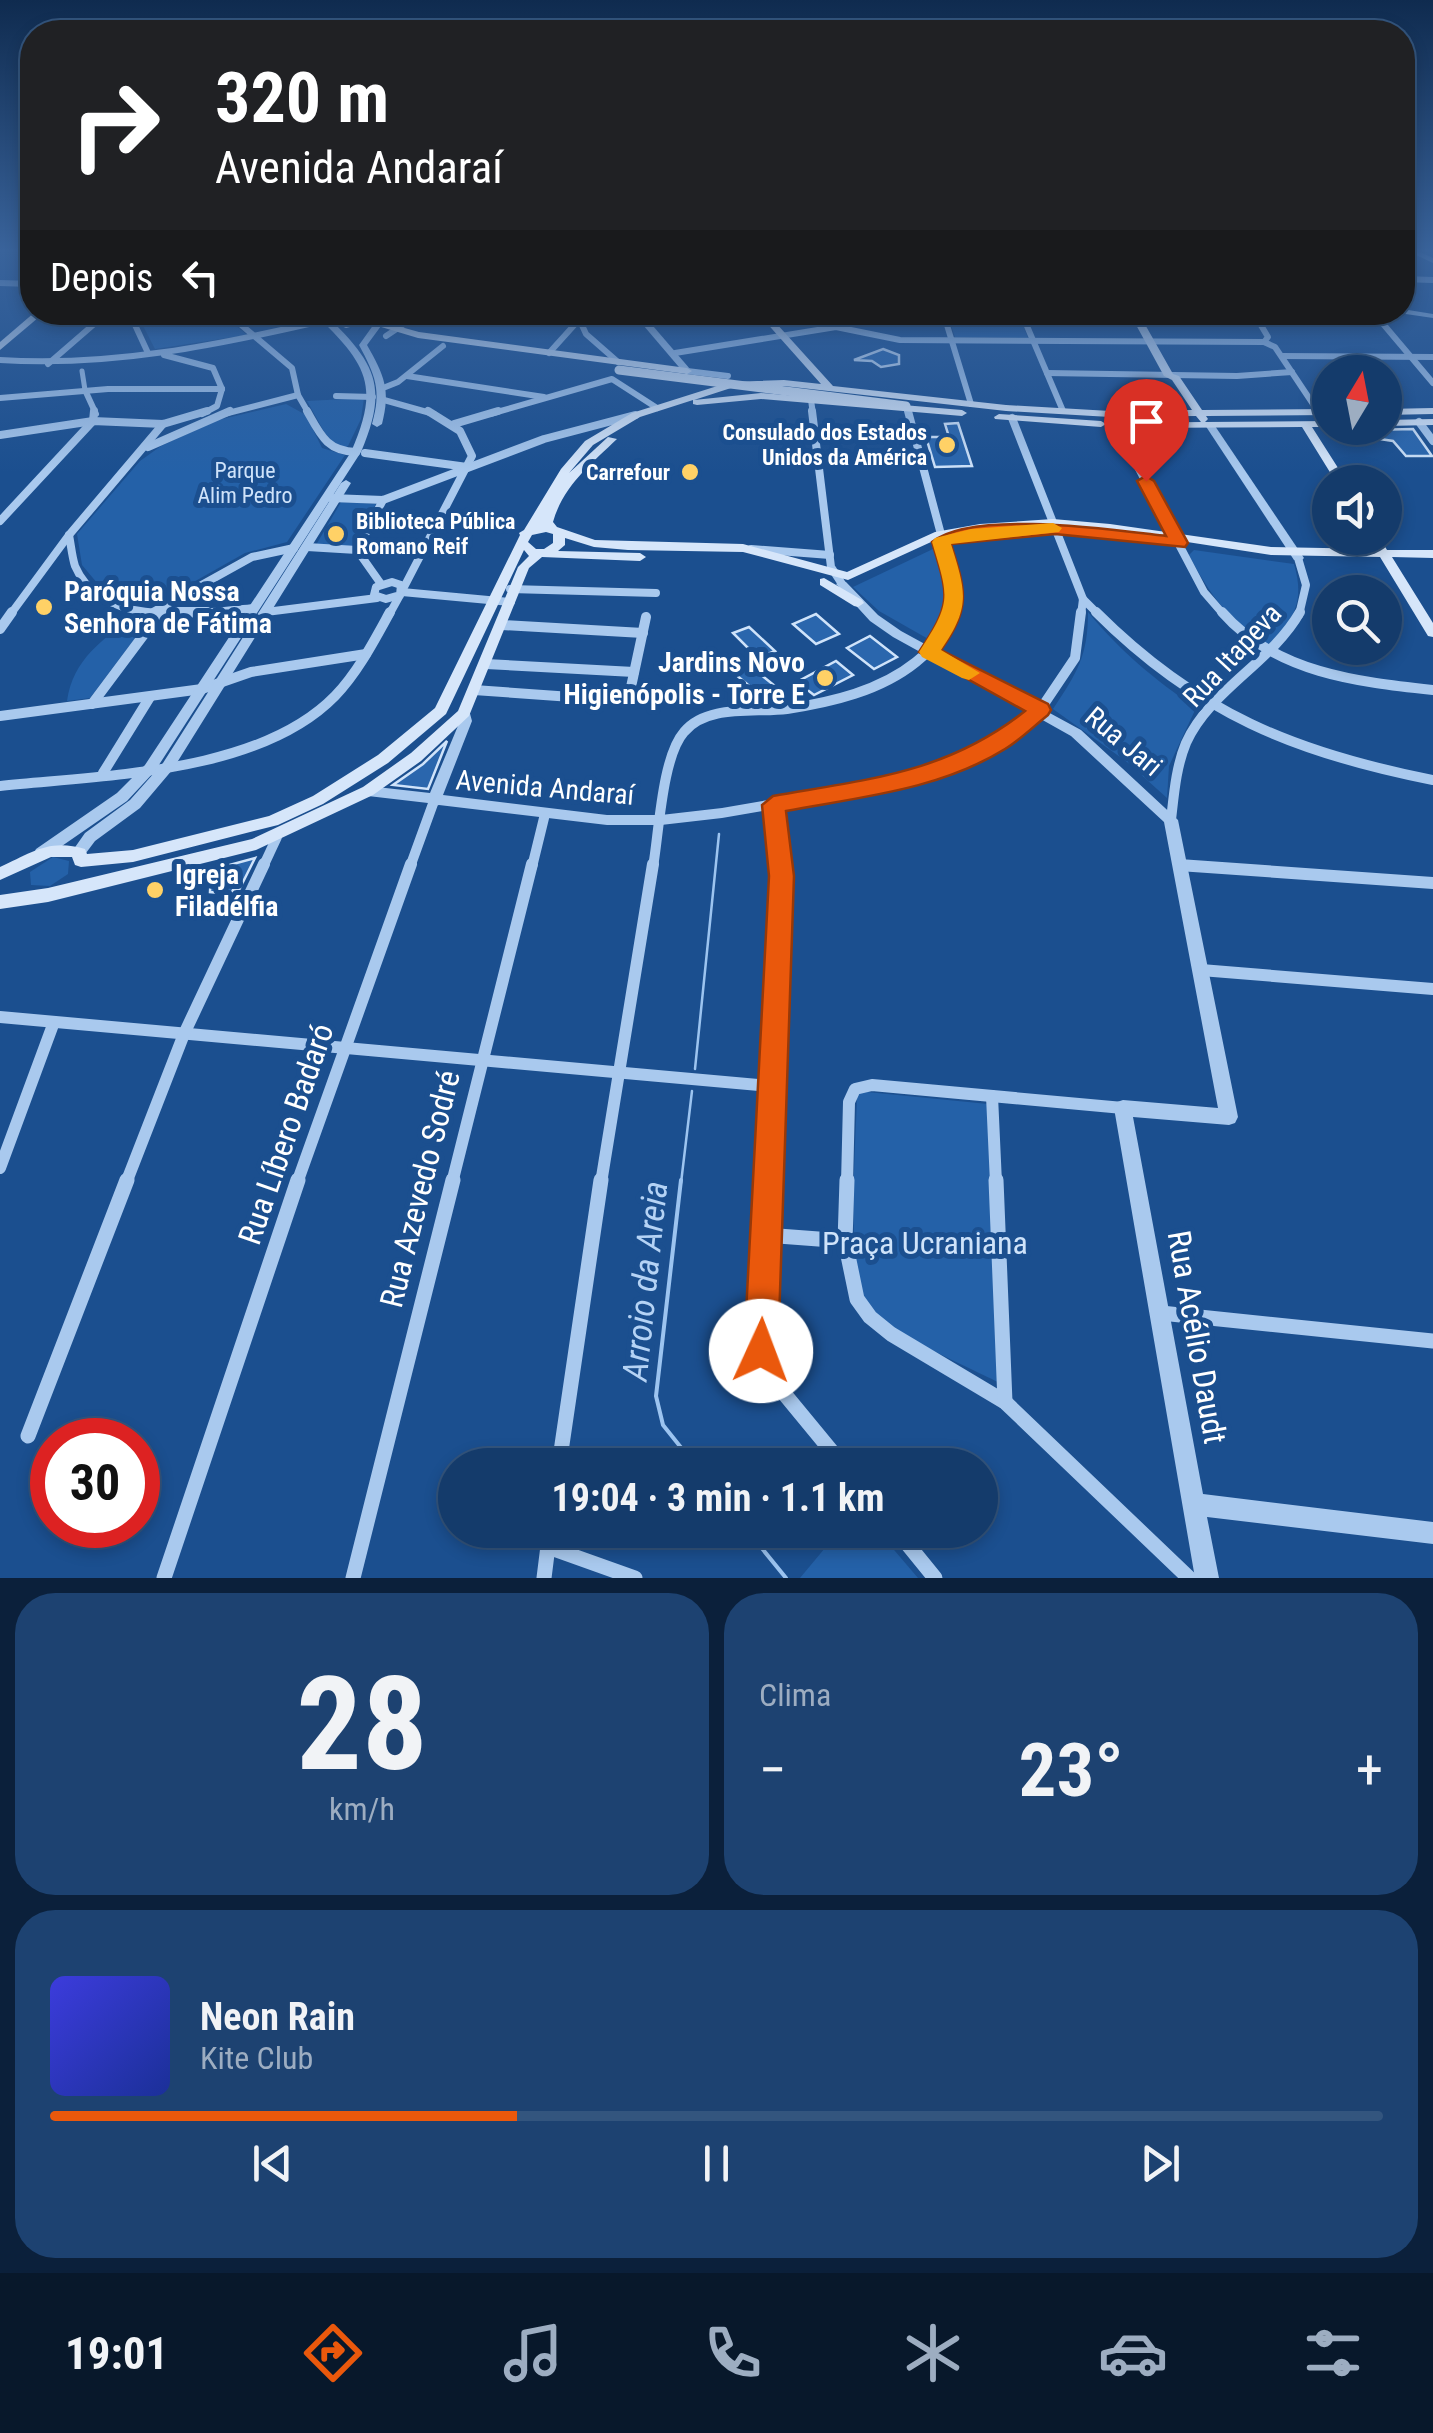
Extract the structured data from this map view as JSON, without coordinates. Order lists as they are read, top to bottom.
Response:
{
  "streets": {
    "street": [
      "Rua Itapeva",
      "Rua Jari",
      "Avenida Andaraí",
      "Rua Líbero Badaró",
      "Rua Azevedo Sodré",
      "Rua Acélio Daudt"
    ]
  },
  "crossings": [
    ["Rua Itapeva", "Rua Jari"],
    ["Rua Jari", "Avenida Andaraí"],
    ["Avenida Andaraí", "Rua Líbero Badaró"],
    ["Avenida Andaraí", "Rua Azevedo Sodré"]
  ],
  "water": ["Arroio da Areia"],
  "parks": ["Parque Alim Pedro", "Praça Ucraniana"],
  "places": [
    "Consulado dos Estados Unidos da América",
    "Carrefour",
    "Biblioteca Pública Romano Reif",
    "Paróquia Nossa Senhora de Fátima",
    "Jardins Novo Higienópolis - Torre E",
    "Igreja Filadélfia"
  ],
  "north": "top",
  "page": {
    "turn": ["320 m", "Avenida Andaraí"],
    "then": "Depois",
    "limit": "30",
    "trip": "19:04 · 3 min · 1.1 km",
    "tile": [
      ["28", "km/h"],
      "Clima"
    ],
    "heat": ["−", "23°", "+"],
    "song": ["Neon Rain", "Kite Club"],
    "tabs": "19:01"
  }
}
